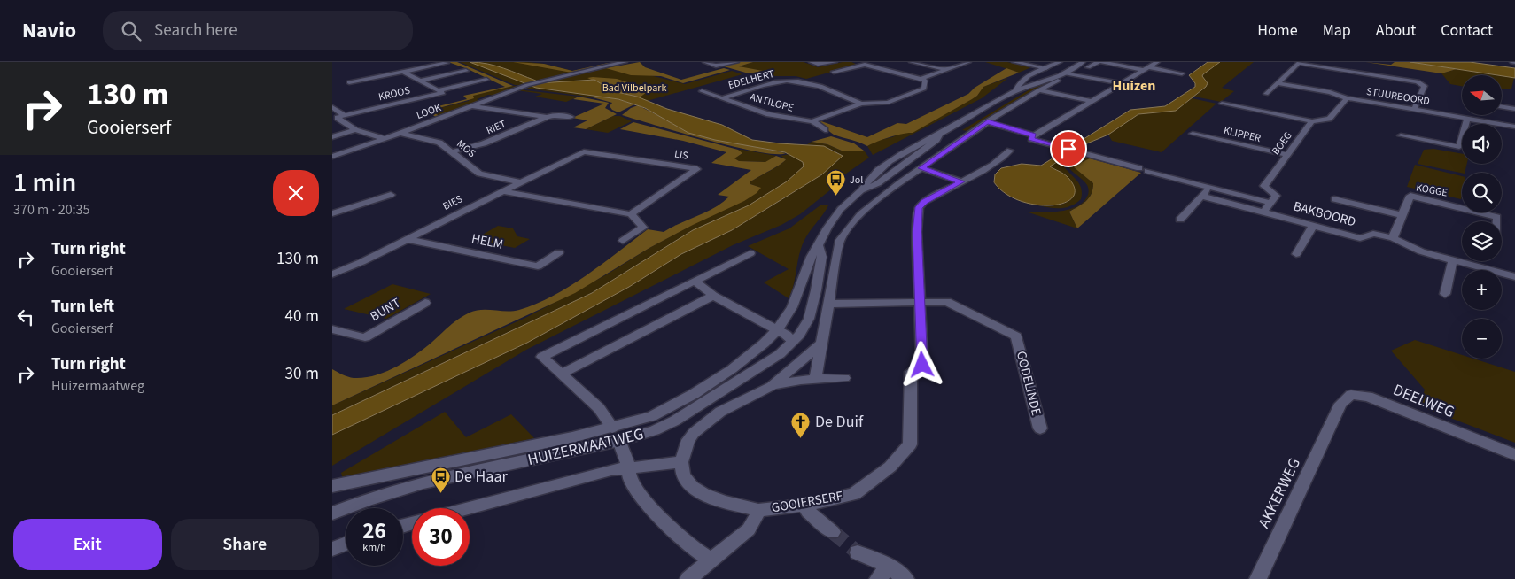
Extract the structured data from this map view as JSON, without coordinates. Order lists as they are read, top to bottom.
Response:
{
  "streets": {
    "street": [
      "EDELHERT",
      "KROOS",
      "STUURBOORD",
      "ANTILOPE",
      "LOOK",
      "RIET",
      "KLIPPER",
      "BOEG",
      "MOS",
      "LIS",
      "KOGGE",
      "BIES",
      "BAKBOORD",
      "HELM",
      "BUNT",
      "GODELINDE",
      "DEELWEG",
      "HUIZERMAATWEG",
      "AKKERWEG",
      "GOOIERSERF"
    ]
  },
  "crossings": [
    ["EDELHERT", "ANTILOPE"],
    ["LOOK", "RIET"],
    ["LOOK", "MOS"],
    ["RIET", "MOS"],
    ["KLIPPER", "BOEG"],
    ["MOS", "BIES"],
    ["LIS", "BIES"],
    ["KOGGE", "BAKBOORD"],
    ["BIES", "HELM"],
    ["GODELINDE", "HUIZERMAATWEG"],
    ["GODELINDE", "GOOIERSERF"],
    ["DEELWEG", "AKKERWEG"]
  ],
  "districts": ["Huizen"],
  "parks": ["Bad Vilbelpark"],
  "places": {
    "bus stop": ["Jol", "De Haar"],
    "church": ["De Duif"]
  },
  "north": "left",
  "page": {
    "header": "Navio",
    "search": "Search here",
    "nav": [
      "Home",
      "Map",
      "About",
      "Contact"
    ],
    "turn": ["130 m", "Gooierserf"],
    "map_buttons": ["+", "−"],
    "heading": ["1 min", "370 m · 20:35"],
    "list": [
      {
        "name": "Turn right",
        "note": "Gooierserf",
        "value": "130 m"
      },
      {
        "name": "Turn left",
        "note": "Gooierserf",
        "value": "40 m"
      },
      {
        "name": "Turn right",
        "note": "Huizermaatweg",
        "value": "30 m"
      }
    ],
    "speed": "26 km/h",
    "limit": "30",
    "buttons": ["Exit", "Share"]
  }
}
